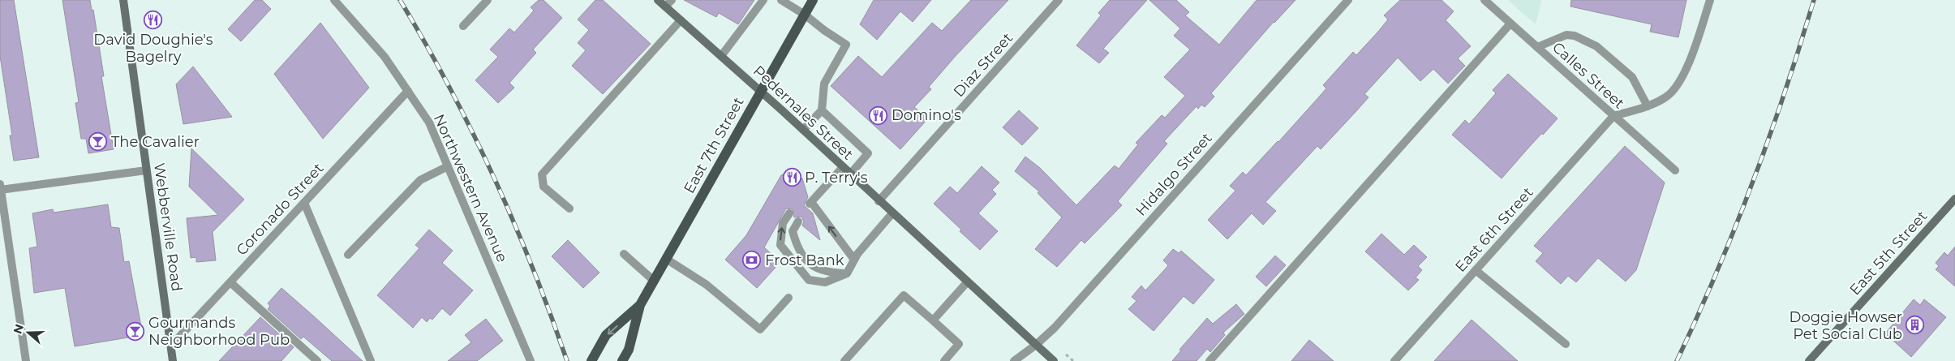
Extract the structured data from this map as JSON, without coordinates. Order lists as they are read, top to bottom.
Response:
{
  "streets": {
    "main road": ["East 7th Street"],
    "street": [
      "Diaz Street",
      "Calles Street",
      "Pedernales Street",
      "Hidalgo Street",
      "Northwestern Avenue",
      "Coronado Street",
      "Webberville Road",
      "East 6th Street",
      "East 5th Street"
    ]
  },
  "crossings": [
    ["Diaz Street", "Pedernales Street"],
    ["Calles Street", "East 6th Street"],
    ["Pedernales Street", "East 7th Street"],
    ["Pedernales Street", "Hidalgo Street"],
    ["Northwestern Avenue", "Coronado Street"],
    ["Coronado Street", "Webberville Road"]
  ],
  "places": {
    "restaurant": ["David Doughie's Bagelry", "Domino's", "P. Terry's"],
    "bar": ["The Cavalier", "Gourmands Neighborhood Pub"],
    "bank": ["Frost Bank"],
    "building": ["Doggie Howser Pet Social Club"]
  },
  "north": "left"
}
